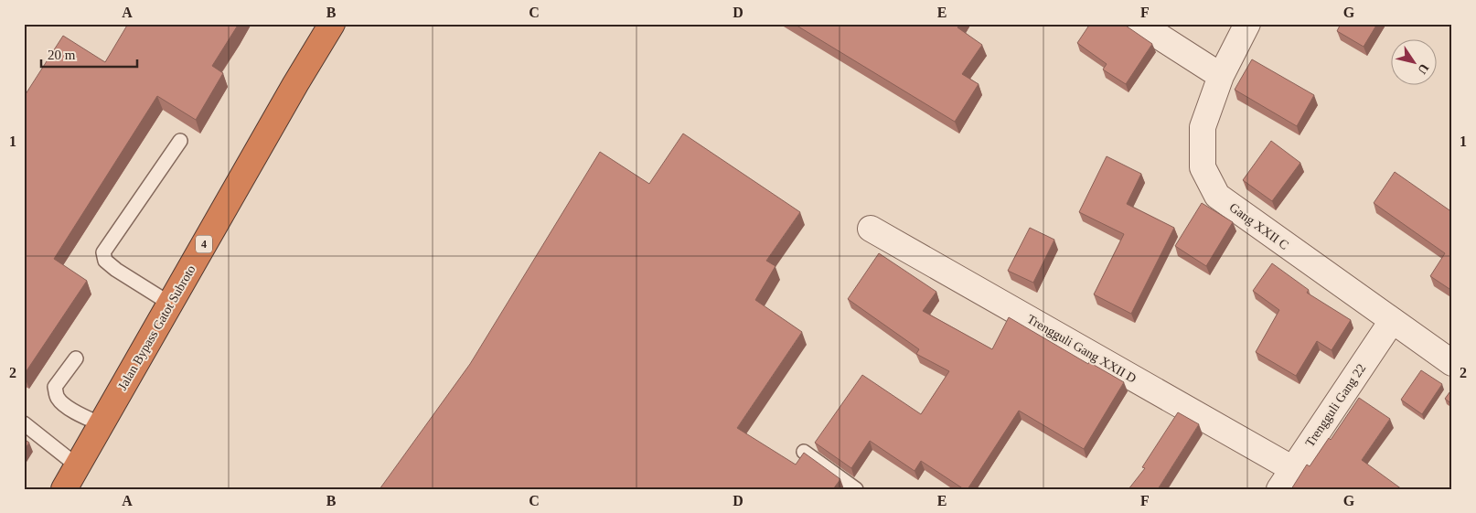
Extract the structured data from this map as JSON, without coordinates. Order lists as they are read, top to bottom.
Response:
{
  "streets": {
    "highway": ["4", "Jalan Bypass Gatot Subroto"],
    "street": ["Gang XXII C", "Trengguli Gang XXII D", "Trengguli Gang 22"]
  },
  "crossings": [
    ["Gang XXII C", "Trengguli Gang 22"],
    ["Trengguli Gang XXII D", "Trengguli Gang 22"]
  ],
  "scale_bar": "20 m",
  "north": "bottom right",
  "grid": {
    "columns": [
      "A",
      "B",
      "C",
      "D",
      "E",
      "F",
      "G"
    ],
    "rows": ["1", "2"]
  }
}
